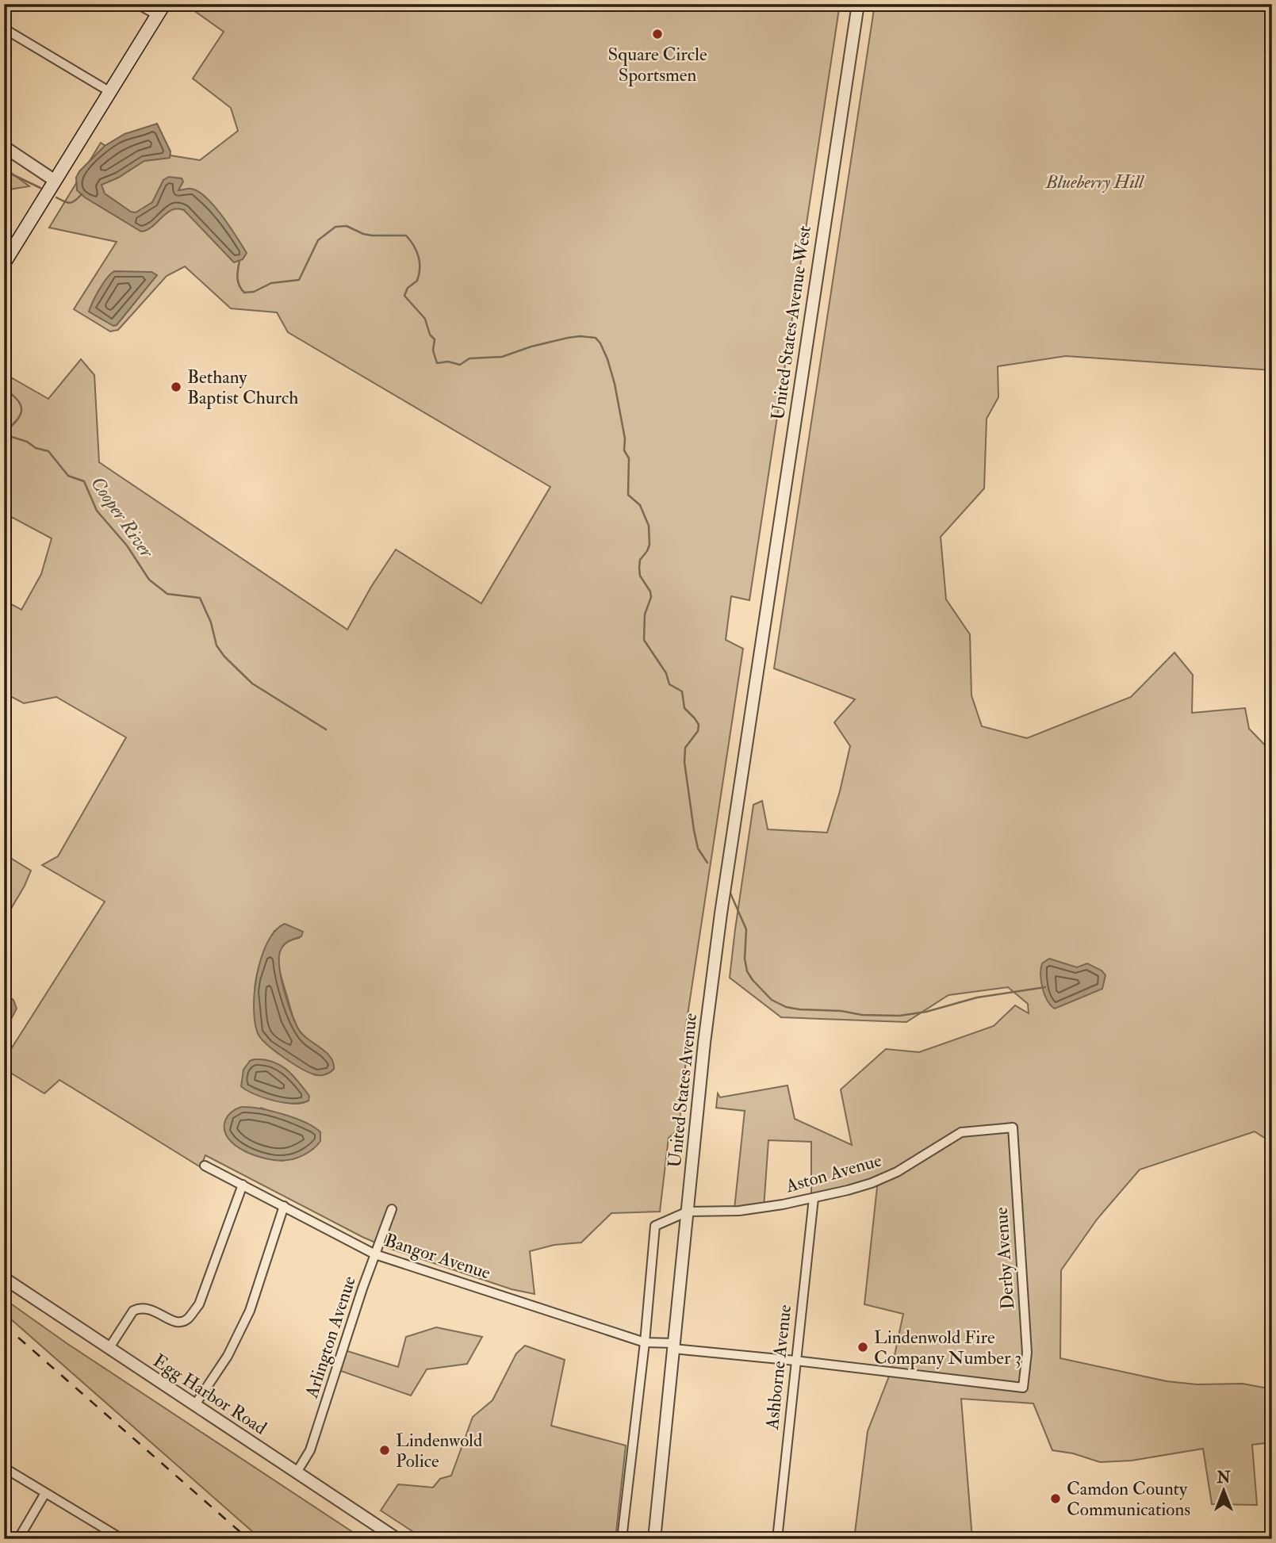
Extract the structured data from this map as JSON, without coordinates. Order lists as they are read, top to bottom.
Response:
{
  "streets": {
    "street": [
      "United States Avenue West",
      "United States Avenue",
      "Aston Avenue",
      "Bangor Avenue",
      "Derby Avenue",
      "Arlington Avenue",
      "Ashborne Avenue",
      "Egg Harbor Road"
    ]
  },
  "crossings": [
    ["United States Avenue West", "United States Avenue"],
    ["United States Avenue", "Aston Avenue"],
    ["United States Avenue", "Bangor Avenue"],
    ["Aston Avenue", "Bangor Avenue"],
    ["Aston Avenue", "Derby Avenue"],
    ["Aston Avenue", "Ashborne Avenue"],
    ["Bangor Avenue", "Derby Avenue"],
    ["Bangor Avenue", "Arlington Avenue"],
    ["Bangor Avenue", "Ashborne Avenue"],
    ["Arlington Avenue", "Egg Harbor Road"]
  ],
  "water": ["Cooper River"],
  "parks": ["Blueberry Hill"],
  "places": [
    "Square Circle Sportsmen",
    "Bethany Baptist Church",
    "Lindenwold Fire Company Number 3",
    "Lindenwold Police",
    "Camdon County Communications"
  ],
  "north": "top"
}
